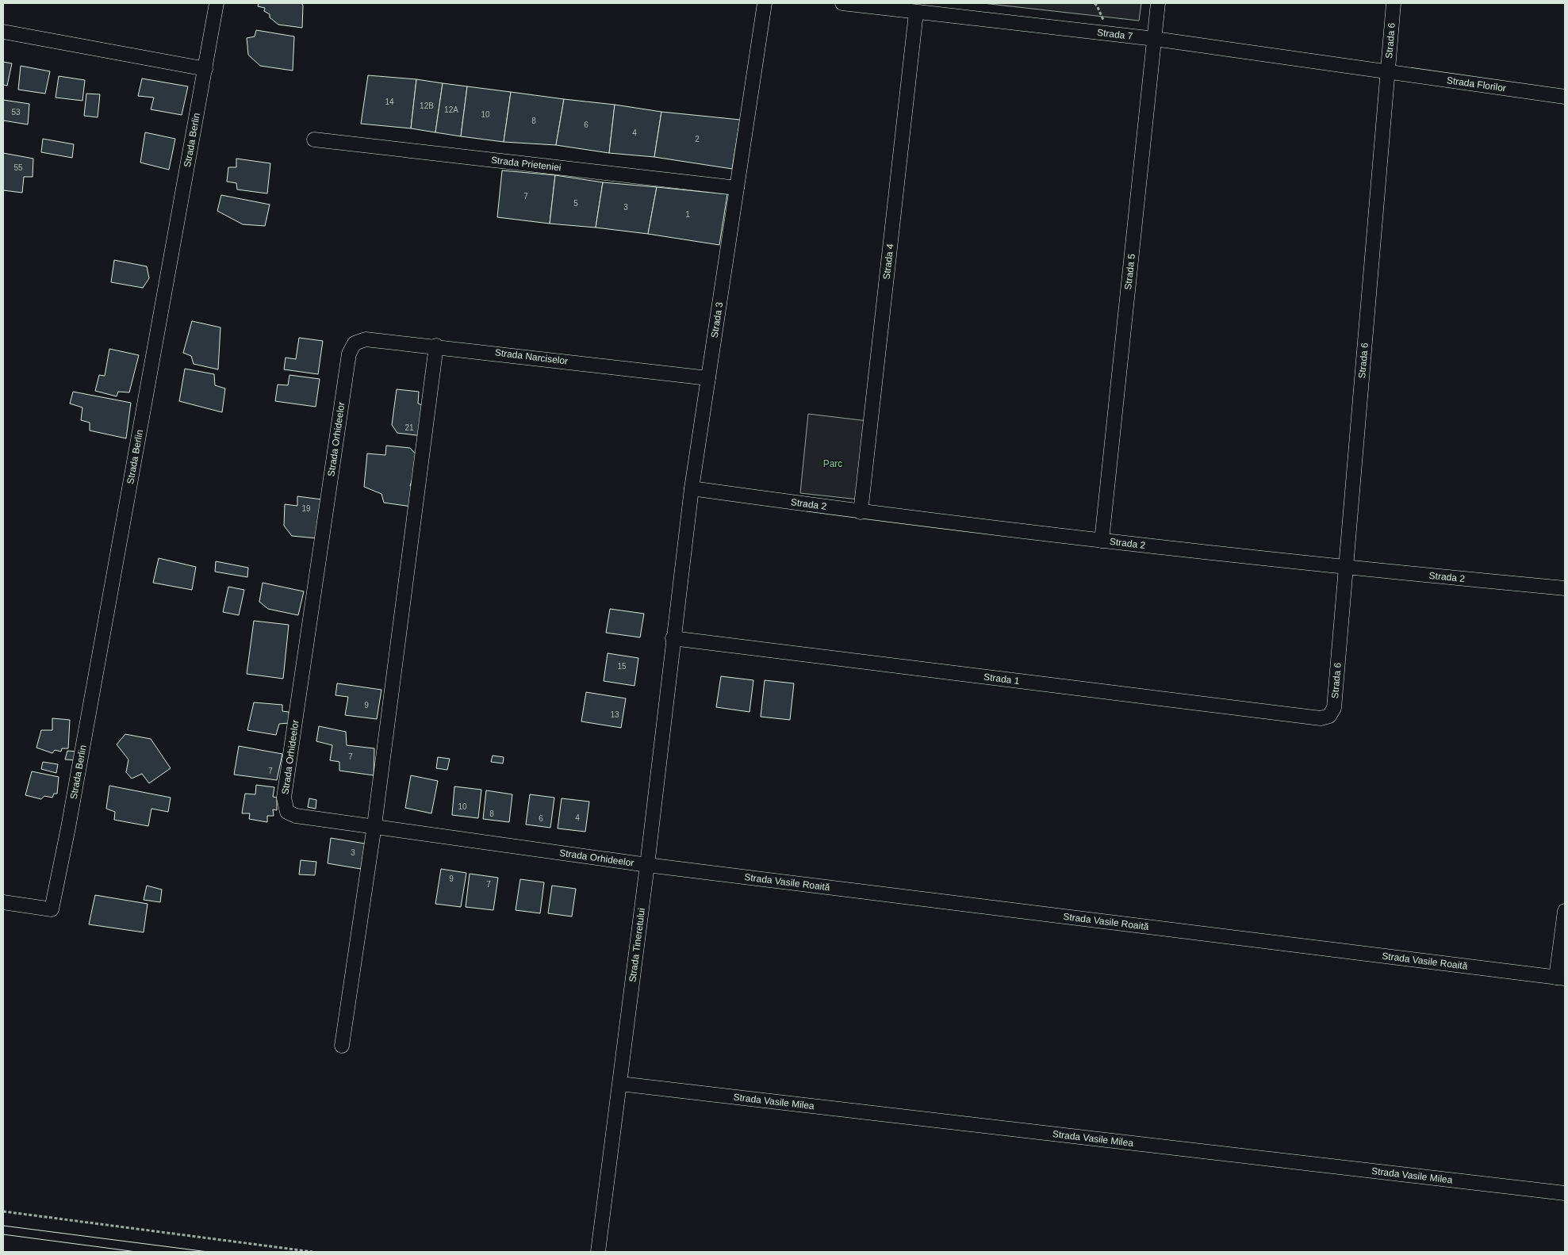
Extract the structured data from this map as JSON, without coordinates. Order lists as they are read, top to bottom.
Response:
{
  "streets": {
    "street": [
      "Strada 7",
      "Strada 6",
      "Strada Florilor",
      "Strada Berlin",
      "Strada Prieteniei",
      "Strada 4",
      "Strada 5",
      "Strada 3",
      "Strada Narciselor",
      "Strada Orhideelor",
      "Strada 2",
      "Strada 1",
      "Strada Vasile Roaită",
      "Strada Tineretului",
      "Strada Vasile Milea"
    ]
  },
  "crossings": [
    ["Strada 7", "Strada 6"],
    ["Strada 7", "Strada Florilor"],
    ["Strada 7", "Strada 4"],
    ["Strada 7", "Strada 5"],
    ["Strada 6", "Strada Florilor"],
    ["Strada 6", "Strada 2"],
    ["Strada 6", "Strada 1"],
    ["Strada Prieteniei", "Strada 3"],
    ["Strada 4", "Strada 2"],
    ["Strada 5", "Strada 2"],
    ["Strada 3", "Strada Narciselor"],
    ["Strada 3", "Strada 2"],
    ["Strada 3", "Strada 1"],
    ["Strada 3", "Strada Tineretului"],
    ["Strada Narciselor", "Strada Orhideelor"],
    ["Strada Orhideelor", "Strada Vasile Roaită"],
    ["Strada Orhideelor", "Strada Tineretului"],
    ["Strada 1", "Strada Tineretului"],
    ["Strada Vasile Roaită", "Strada Tineretului"],
    ["Strada Tineretului", "Strada Vasile Milea"]
  ],
  "parks": ["Parc"],
  "house_numbers": [
    "14",
    "12B",
    "12A",
    "53",
    "10",
    "8",
    "6",
    "4",
    "2",
    "55",
    "7",
    "5",
    "3",
    "1",
    "21",
    "19",
    "15",
    "9",
    "13",
    "7",
    "7",
    "10",
    "8",
    "4",
    "6",
    "3",
    "9",
    "7"
  ]
}
